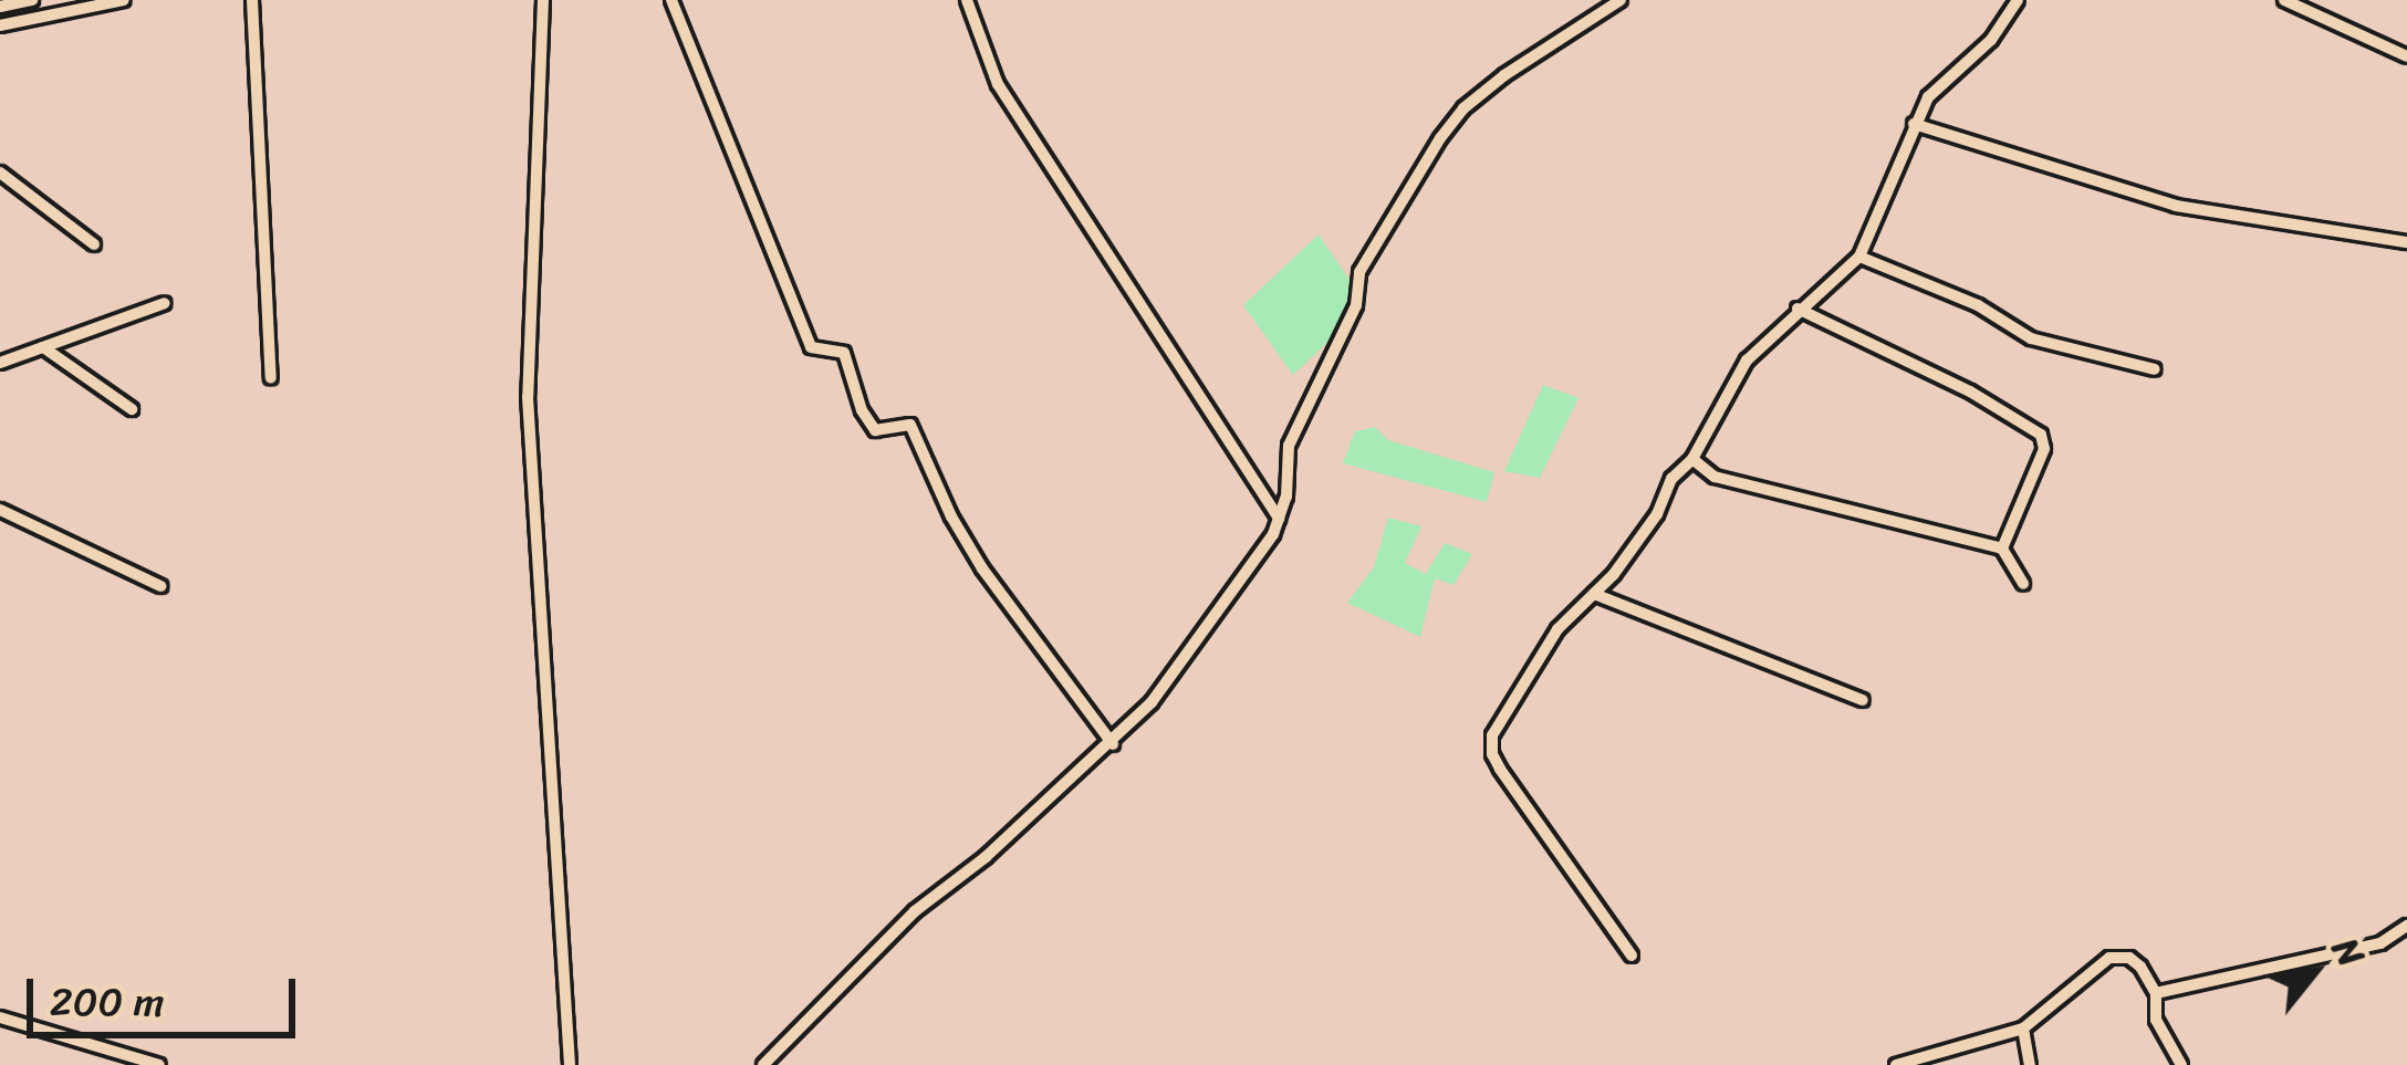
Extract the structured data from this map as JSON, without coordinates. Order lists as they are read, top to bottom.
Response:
{
  "scale_bar": "200 m",
  "north": "top right"
}
